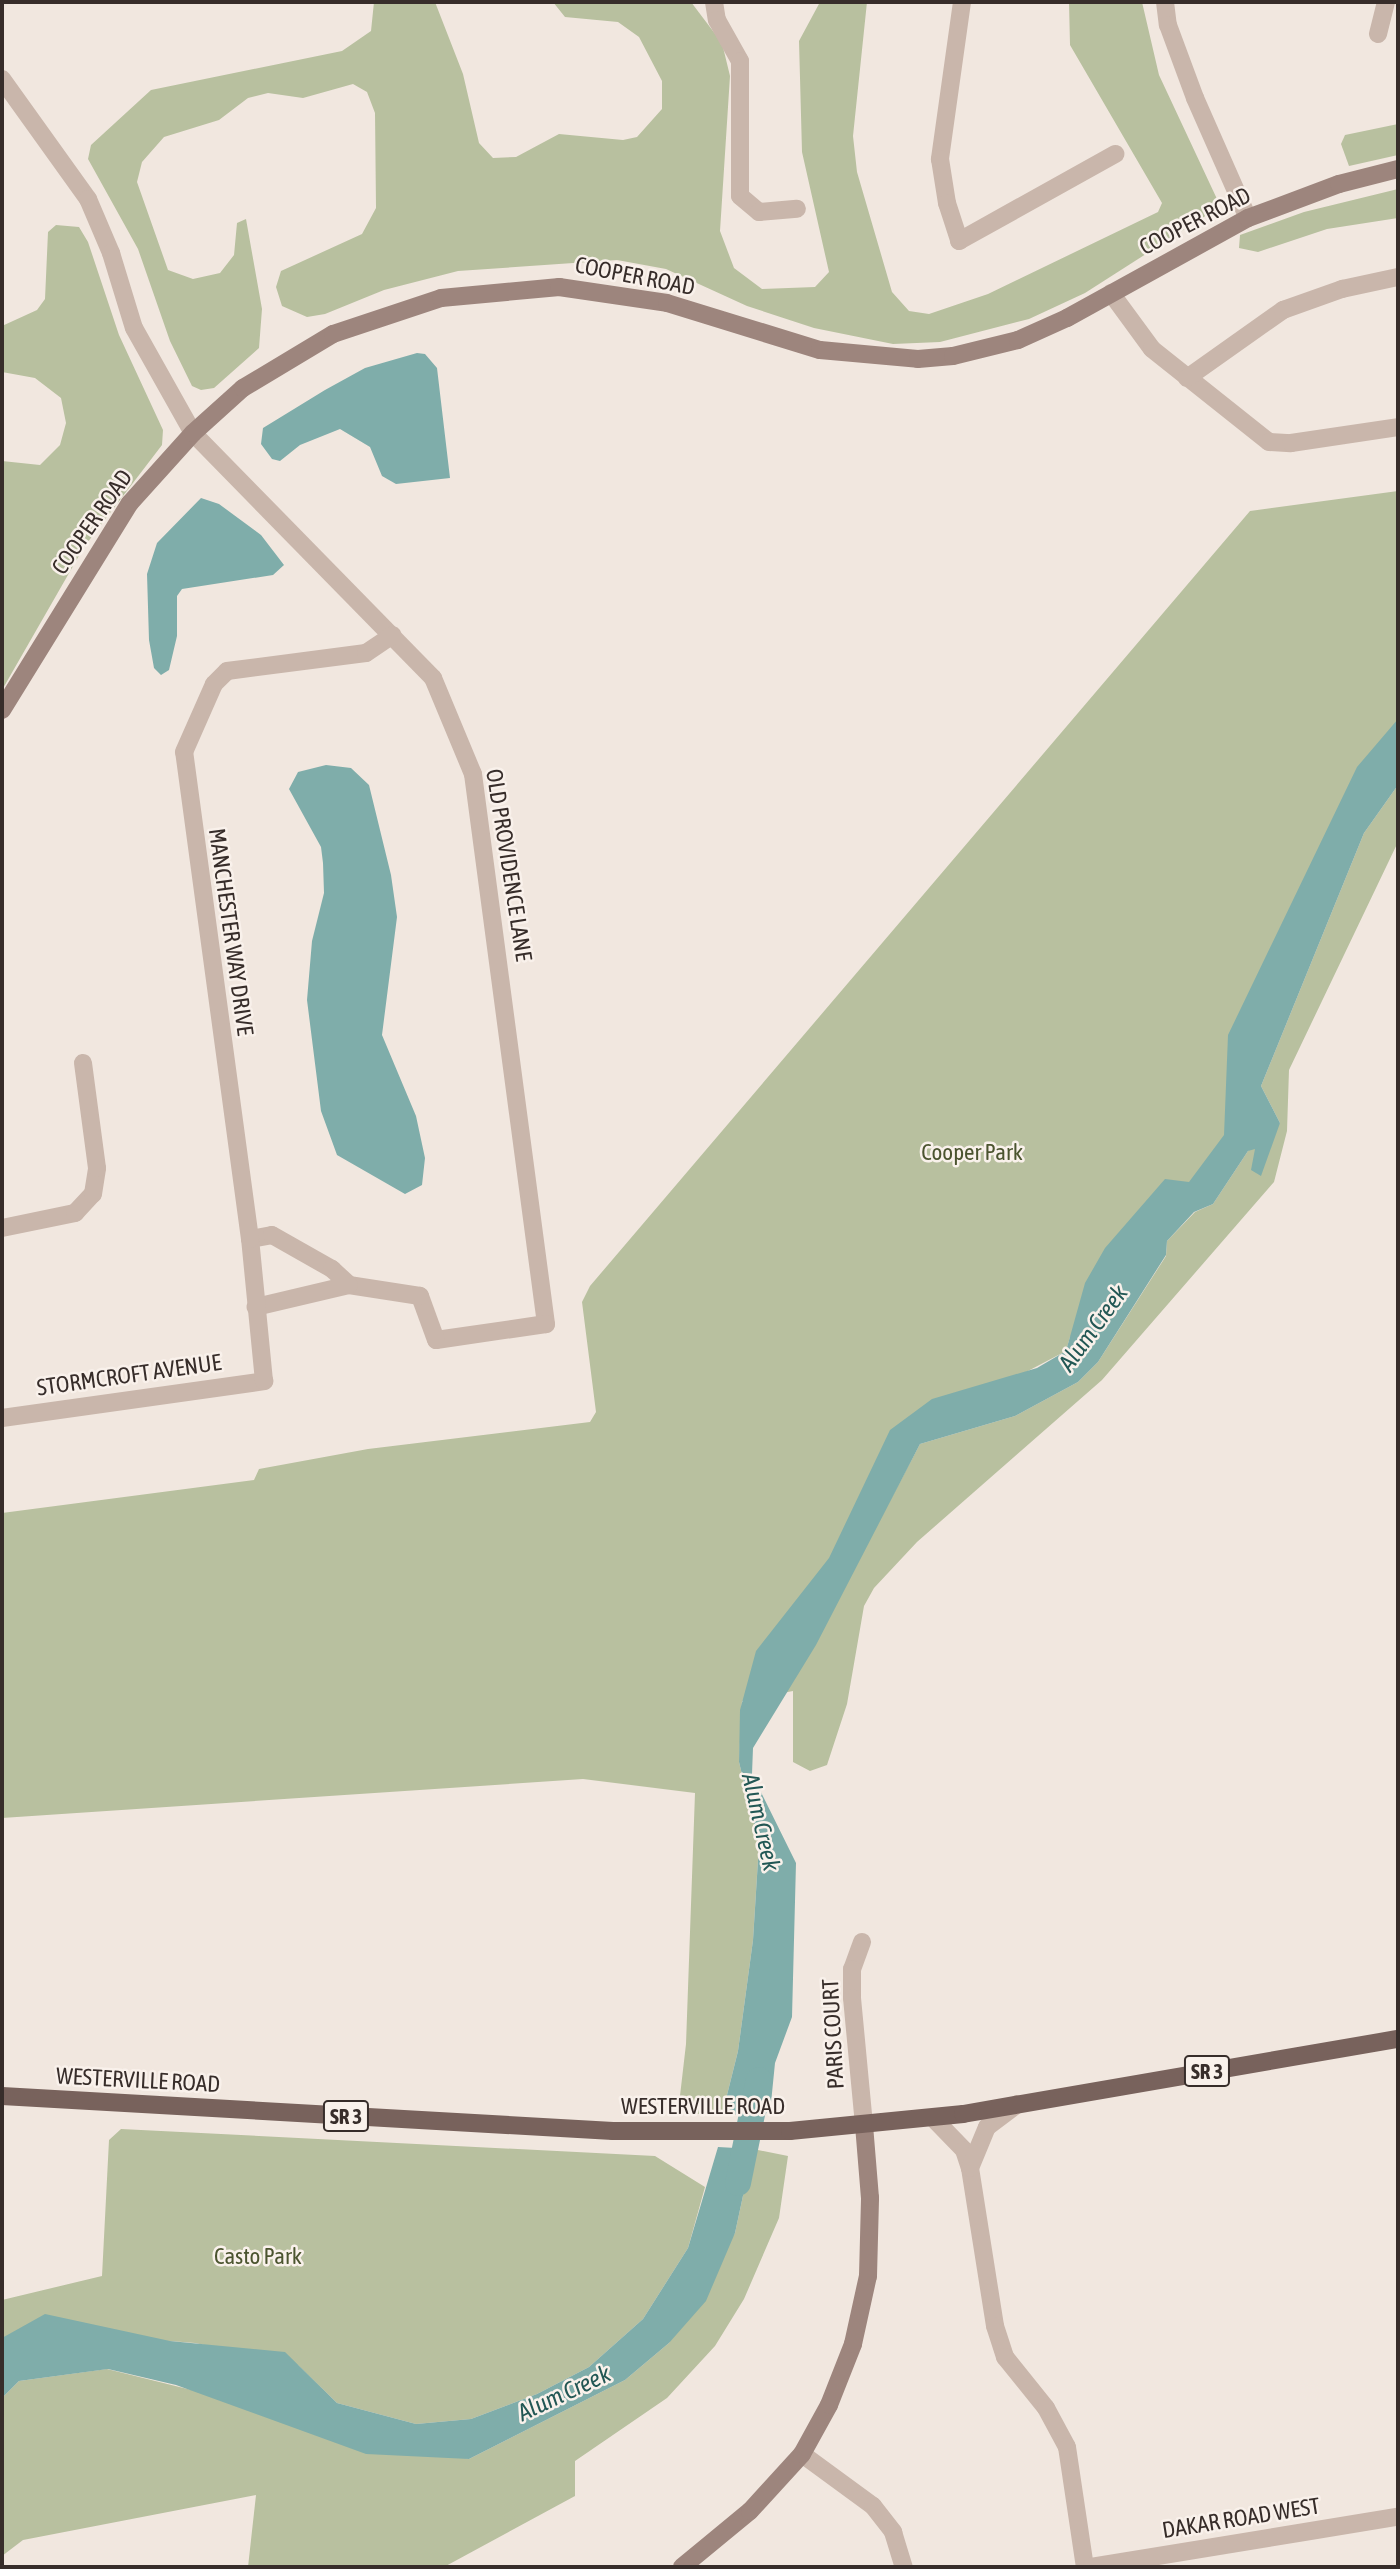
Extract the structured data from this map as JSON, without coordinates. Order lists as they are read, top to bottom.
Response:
{
  "streets": {
    "main road": ["SR 3", "WESTERVILLE ROAD"],
    "street": [
      "COOPER ROAD",
      "OLD PROVIDENCE LANE",
      "MANCHESTER WAY DRIVE",
      "STORMCROFT AVENUE",
      "PARIS COURT",
      "DAKAR ROAD WEST"
    ]
  },
  "crossings": [
    ["COOPER ROAD", "OLD PROVIDENCE LANE"],
    ["OLD PROVIDENCE LANE", "MANCHESTER WAY DRIVE"],
    ["MANCHESTER WAY DRIVE", "STORMCROFT AVENUE"],
    ["PARIS COURT", "WESTERVILLE ROAD"]
  ],
  "water": ["Alum Creek"],
  "parks": ["Cooper Park", "Casto Park"]
}
